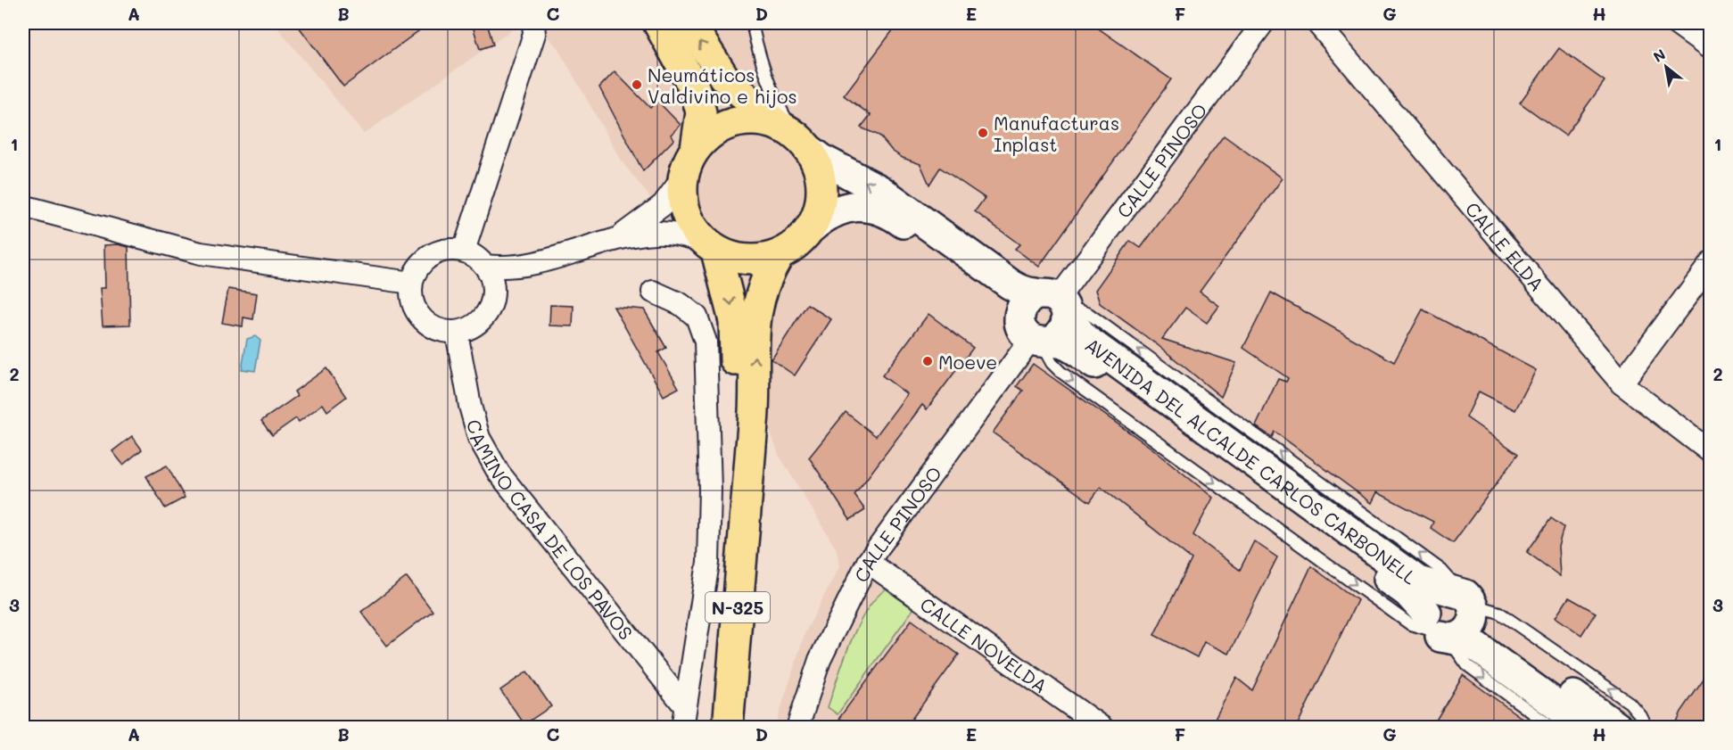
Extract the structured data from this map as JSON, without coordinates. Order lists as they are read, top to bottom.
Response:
{
  "streets": {
    "highway": ["N-325"],
    "main road": ["AVENIDA DEL ALCALDE CARLOS CARBONELL"],
    "street": [
      "CALLE PINOSO",
      "CALLE ELDA",
      "CAMINO CASA DE LOS PAVOS",
      "CALLE NOVELDA"
    ]
  },
  "crossings": [
    ["CALLE PINOSO", "AVENIDA DEL ALCALDE CARLOS CARBONELL"],
    ["CALLE PINOSO", "CALLE NOVELDA"]
  ],
  "places": ["Neumáticos Valdivino e hijos", "Manufacturas Inplast", "Moeve"],
  "north": "top left",
  "grid": {
    "columns": [
      "A",
      "B",
      "C",
      "D",
      "E",
      "F",
      "G",
      "H"
    ],
    "rows": ["1", "2", "3"]
  }
}
